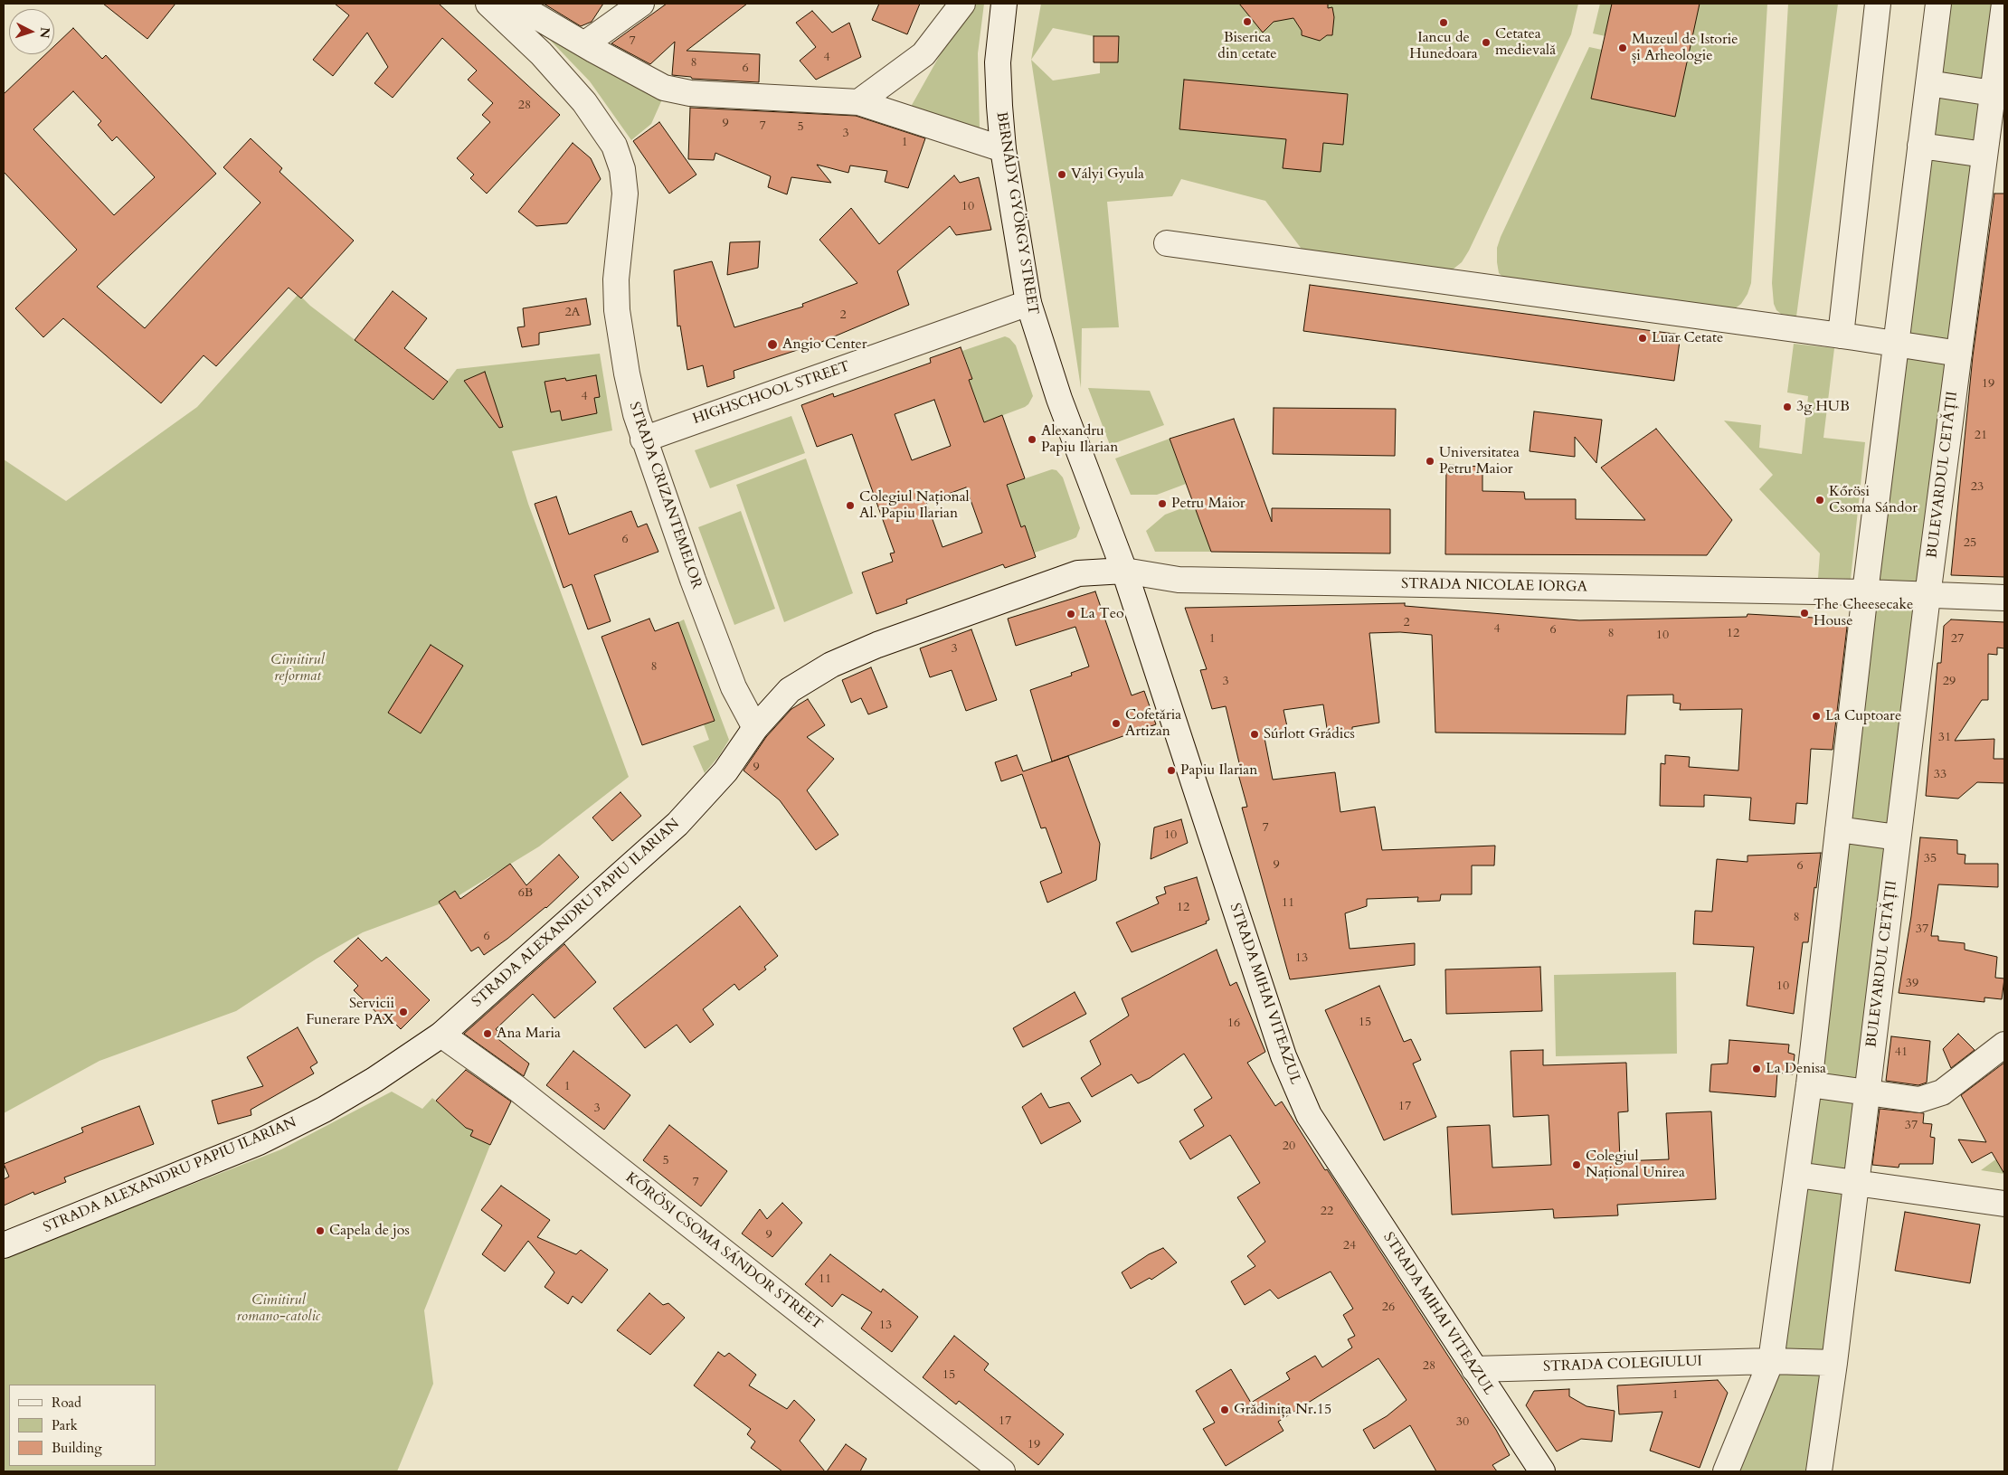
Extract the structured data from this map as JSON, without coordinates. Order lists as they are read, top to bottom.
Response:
{
  "streets": {
    "street": [
      "BERNÁDY GYÖRGY STREET",
      "HIGHSCHOOL STREET",
      "BULEVARDUL CETĂȚII",
      "STRADA CRIZANTEMELOR",
      "STRADA NICOLAE IORGA",
      "STRADA ALEXANDRU PAPIU ILARIAN",
      "STRADA MIHAI VITEAZUL",
      "KŐRÖSI CSOMA SÁNDOR STREET",
      "STRADA COLEGIULUI"
    ]
  },
  "crossings": [
    ["BERNÁDY GYÖRGY STREET", "HIGHSCHOOL STREET"],
    ["BERNÁDY GYÖRGY STREET", "STRADA NICOLAE IORGA"],
    ["BERNÁDY GYÖRGY STREET", "STRADA ALEXANDRU PAPIU ILARIAN"],
    ["BERNÁDY GYÖRGY STREET", "STRADA MIHAI VITEAZUL"],
    ["HIGHSCHOOL STREET", "STRADA CRIZANTEMELOR"],
    ["STRADA CRIZANTEMELOR", "STRADA ALEXANDRU PAPIU ILARIAN"],
    ["STRADA NICOLAE IORGA", "STRADA ALEXANDRU PAPIU ILARIAN"],
    ["STRADA NICOLAE IORGA", "STRADA MIHAI VITEAZUL"],
    ["STRADA ALEXANDRU PAPIU ILARIAN", "STRADA MIHAI VITEAZUL"],
    ["STRADA ALEXANDRU PAPIU ILARIAN", "KŐRÖSI CSOMA SÁNDOR STREET"],
    ["STRADA MIHAI VITEAZUL", "STRADA COLEGIULUI"]
  ],
  "parks": ["Cimitirul reformat", "Cimitirul romano-catolic"],
  "places": [
    "Biserica din cetate",
    "Iancu de Hunedoara",
    "Cetatea medievală",
    "Muzeul de Istorie și Arheologie",
    "Vályi Gyula",
    "Luar Cetate",
    "Angio Center",
    "3g HUB",
    "Alexandru Papiu Ilarian",
    "Universitatea Petru Maior",
    "Kőrösi Csoma Sándor",
    "Petru Maior",
    "Colegiul Național Al. Papiu Ilarian",
    "The Cheesecake House",
    "La Teo",
    "La Cuptoare",
    "Cofetăria Artizan",
    "Súrlott Grádics",
    "Papiu Ilarian",
    "Servicii Funerare PAX",
    "Ana Maria",
    "La Denisa",
    "Colegiul Național Unirea",
    "Capela de jos",
    "Grădinița Nr.15"
  ],
  "house_numbers": [
    "7",
    "4",
    "8",
    "6",
    "28",
    "9",
    "7",
    "5",
    "3",
    "1",
    "10",
    "2A",
    "2",
    "19",
    "4",
    "21",
    "23",
    "6",
    "25",
    "2",
    "4",
    "6",
    "8",
    "12",
    "10",
    "1",
    "27",
    "3",
    "8",
    "3",
    "29",
    "31",
    "9",
    "33",
    "7",
    "10",
    "35",
    "9",
    "6",
    "6B",
    "11",
    "12",
    "8",
    "37",
    "6",
    "13",
    "39",
    "10",
    "15",
    "16",
    "41",
    "1",
    "17",
    "3",
    "37",
    "20",
    "5",
    "7",
    "22",
    "9",
    "24",
    "11",
    "26",
    "13",
    "28",
    "15",
    "1",
    "17",
    "30",
    "19"
  ],
  "legend": ["Road", "Park", "Building"],
  "north": "right"
}
